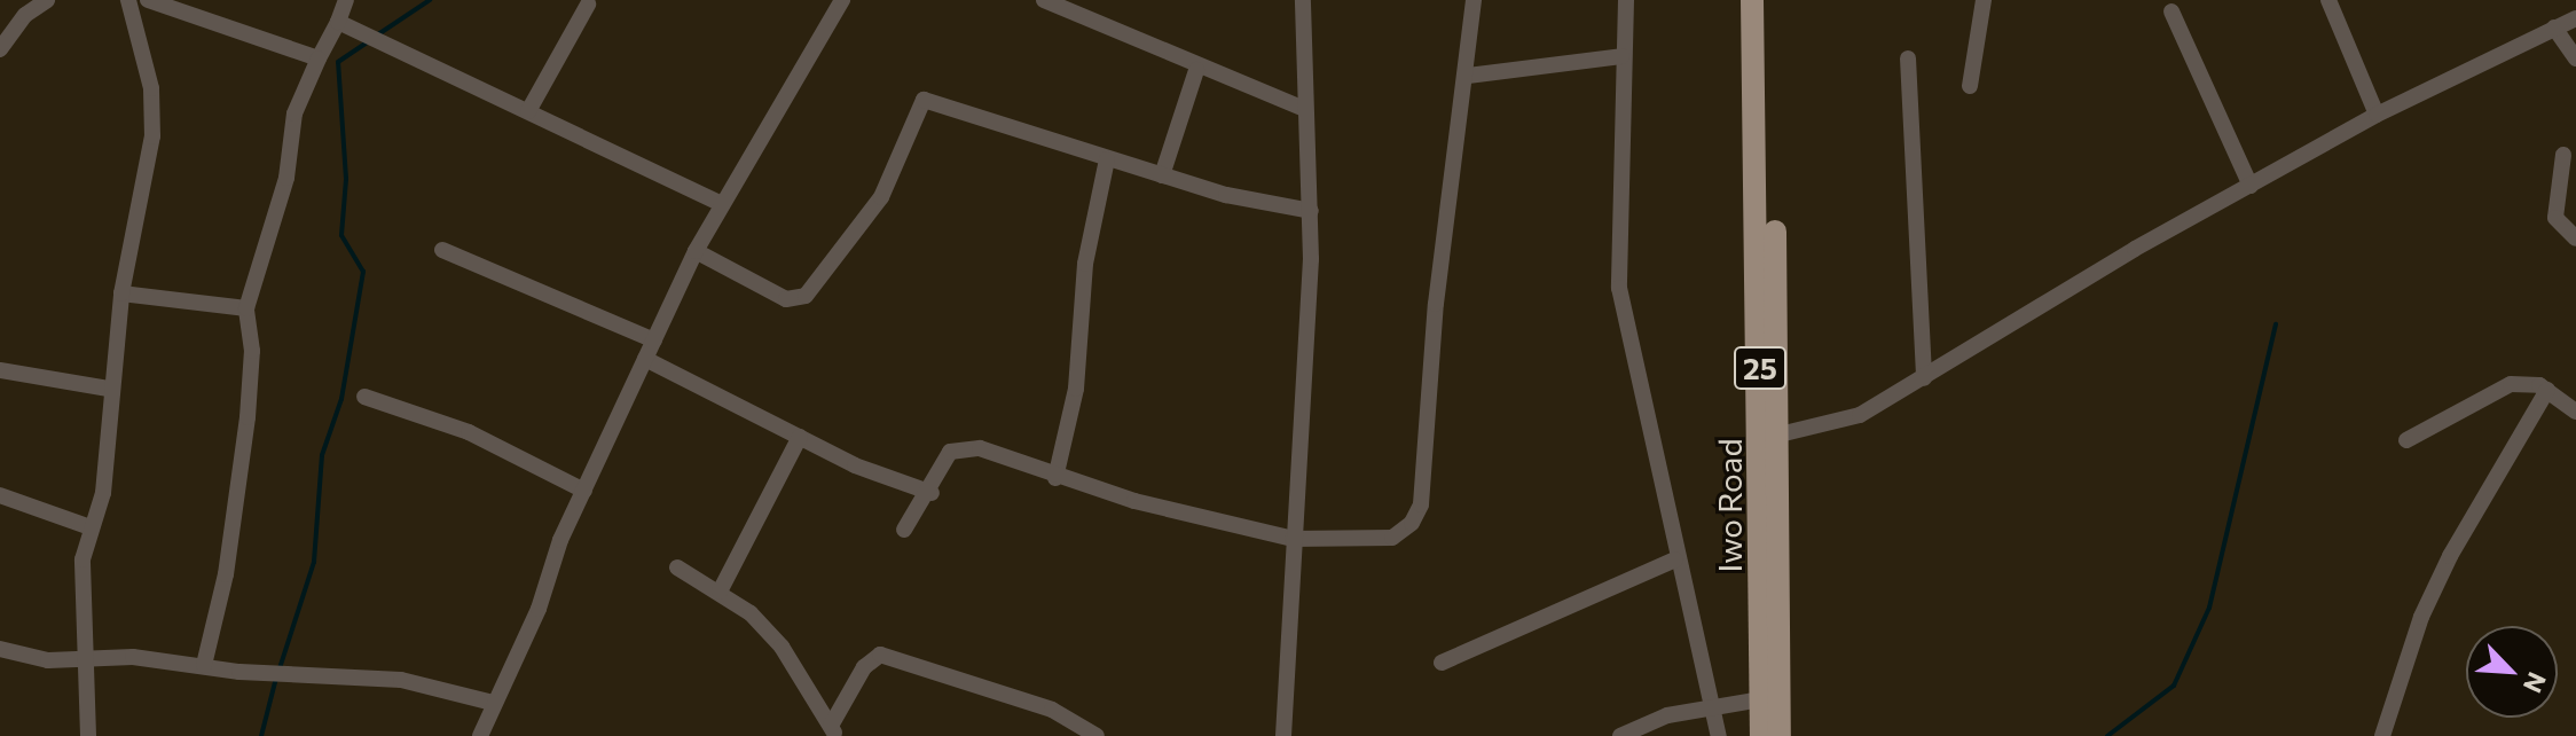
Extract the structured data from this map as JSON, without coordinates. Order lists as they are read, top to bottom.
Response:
{
  "streets": {
    "main road": ["25", "Iwo Road"]
  },
  "north": "bottom right"
}
